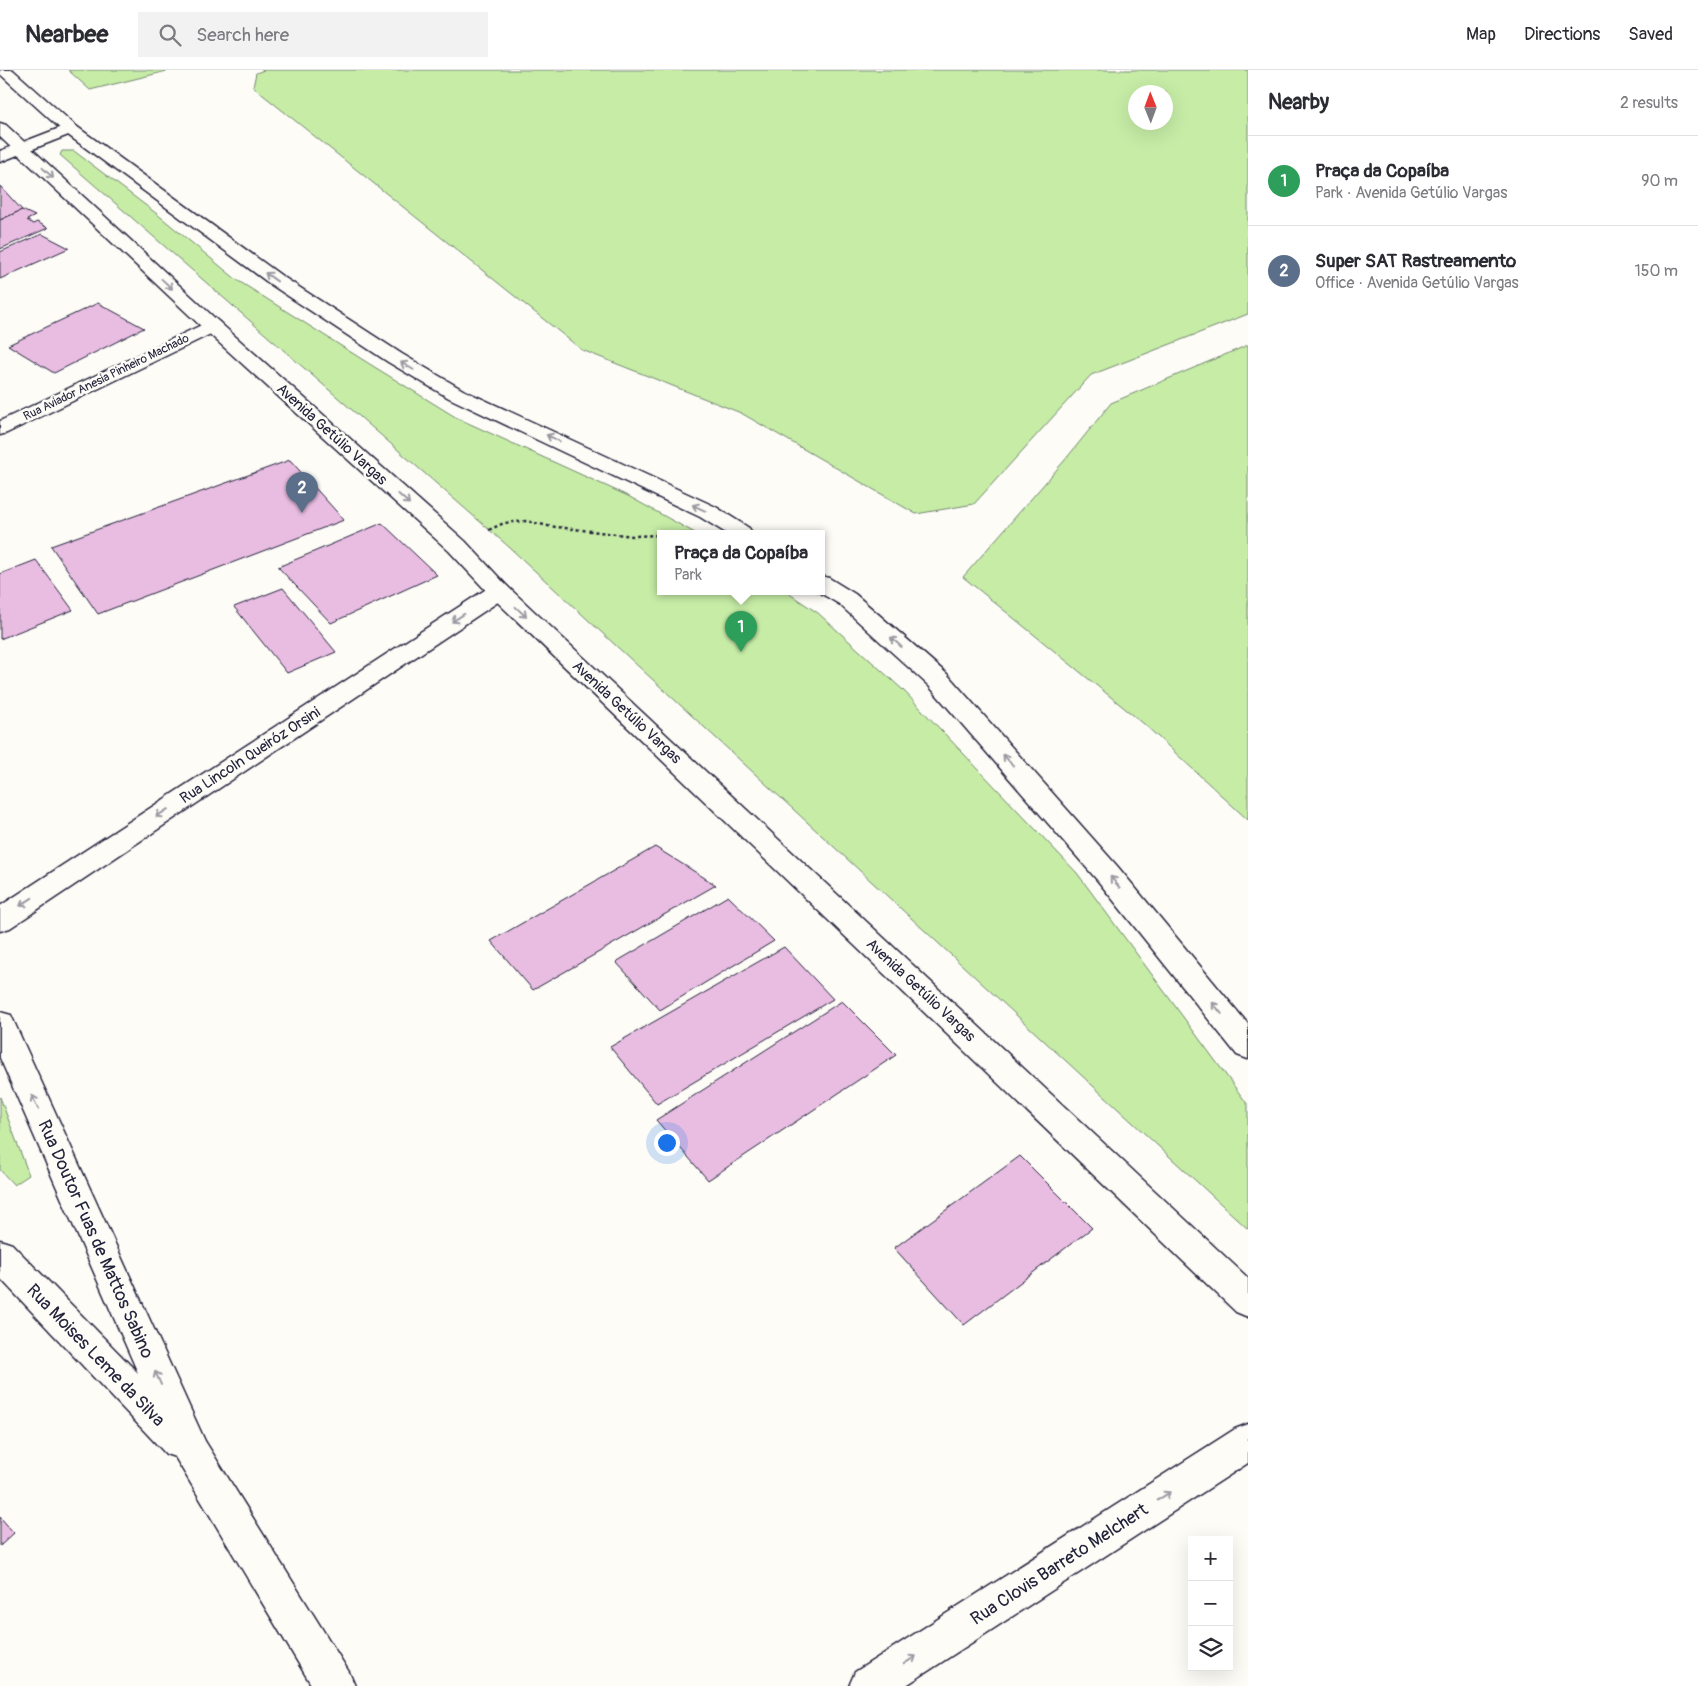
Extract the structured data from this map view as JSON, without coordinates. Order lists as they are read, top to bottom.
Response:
{
  "streets": {
    "main road": [
      "Rua Aviador Anesia Pinheiro Machado",
      "Avenida Getúlio Vargas",
      "Rua Lincoln Queiróz Orsini",
      "Rua Doutor Fuas de Mattos Sabino",
      "Rua Moises Leme da Silva",
      "Rua Clovis Barreto Melchert"
    ]
  },
  "crossings": [
    ["Rua Aviador Anesia Pinheiro Machado", "Avenida Getúlio Vargas"],
    ["Avenida Getúlio Vargas", "Rua Lincoln Queiróz Orsini"],
    ["Rua Doutor Fuas de Mattos Sabino", "Rua Moises Leme da Silva"]
  ],
  "one_way": ["Rua Lincoln Queiróz Orsini", "Rua Doutor Fuas de Mattos Sabino", "Rua Clovis Barreto Melchert"],
  "north": "top",
  "page": {
    "header": "Nearbee",
    "search": "Search here",
    "nav": ["Map", "Directions", "Saved"],
    "heading": ["Nearby", "2 results"],
    "list": [
      {
        "mark": "1",
        "name": "Praça da Copaíba",
        "note": "Park · Avenida Getúlio Vargas",
        "value": "90 m"
      },
      {
        "mark": "2",
        "name": "Super SAT Rastreamento",
        "note": "Office · Avenida Getúlio Vargas",
        "value": "150 m"
      }
    ],
    "pins": ["2", "1"],
    "popup": ["Praça da Copaíba", "Park"],
    "map_buttons": ["+", "−"]
  }
}
